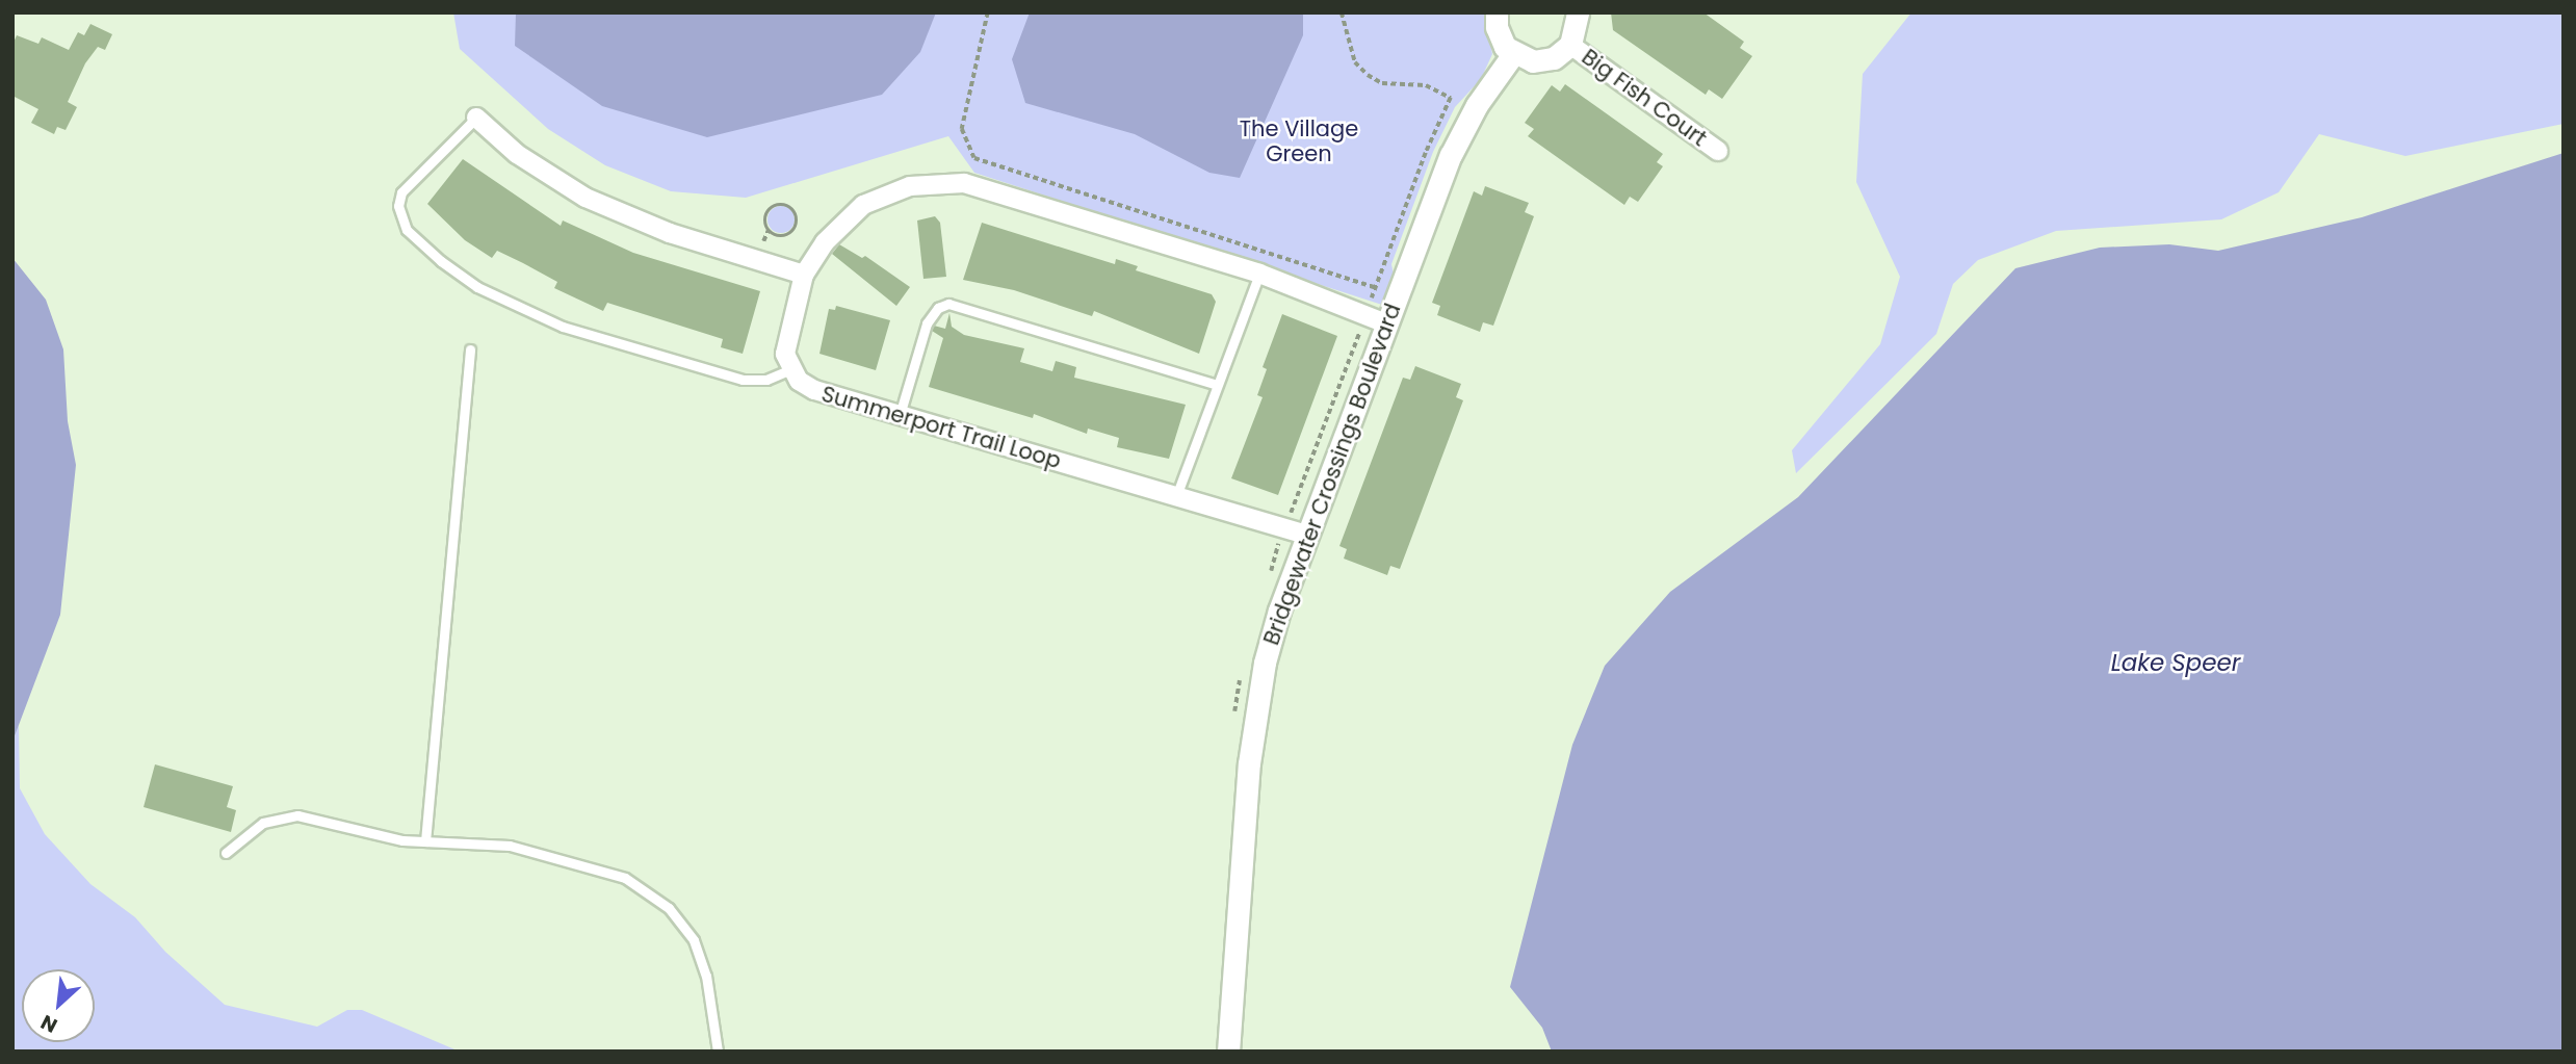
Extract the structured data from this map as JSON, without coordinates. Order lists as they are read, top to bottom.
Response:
{
  "streets": {
    "street": ["Big Fish Court", "Summerport Trail Loop", "Bridgewater Crossings Boulevard"]
  },
  "crossings": [
    ["Summerport Trail Loop", "Bridgewater Crossings Boulevard"]
  ],
  "water": ["Lake Speer"],
  "parks": ["The Village Green"],
  "north": "bottom left"
}
